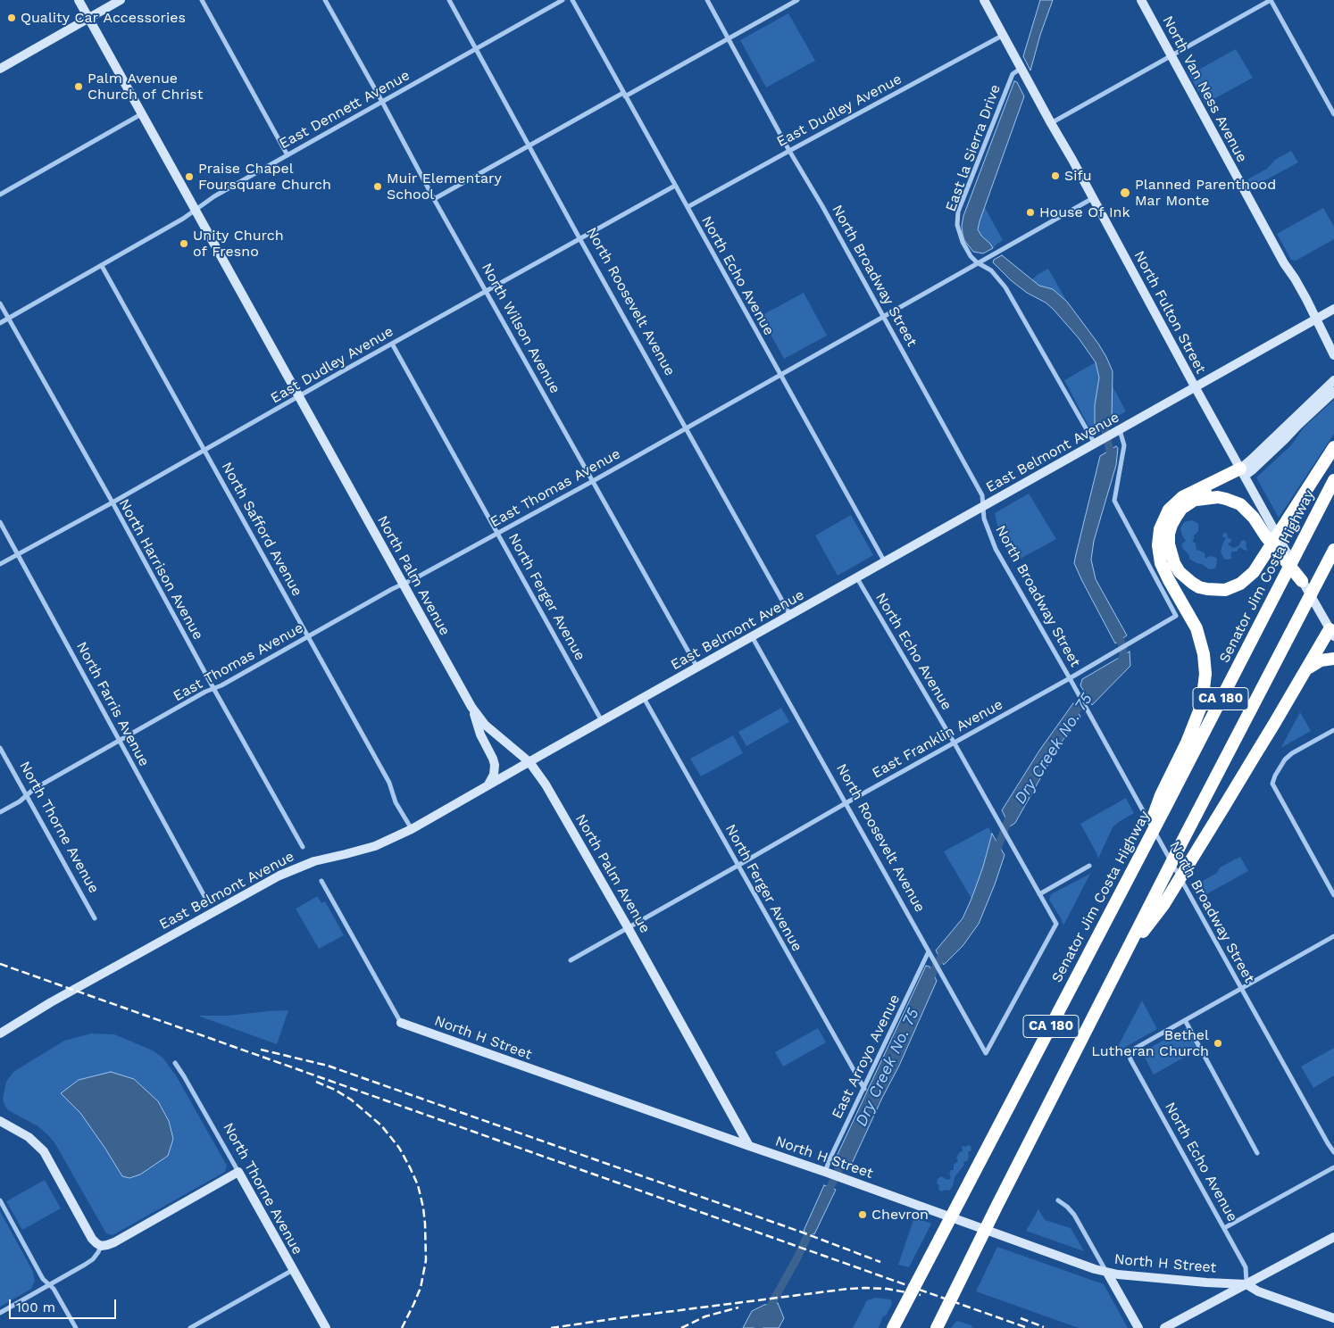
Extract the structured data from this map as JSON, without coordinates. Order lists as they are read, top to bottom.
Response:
{
  "streets": {
    "highway": ["Senator Jim Costa Highway", "CA 180"],
    "main road": [
      "North Van Ness Avenue",
      "North Fulton Street",
      "East Belmont Avenue",
      "North Palm Avenue",
      "North Thorne Avenue",
      "North H Street"
    ],
    "street": [
      "East Dennett Avenue",
      "East Dudley Avenue",
      "East la Sierra Drive",
      "North Echo Avenue",
      "North Broadway Street",
      "North Roosevelt Avenue",
      "North Wilson Avenue",
      "East Thomas Avenue",
      "North Safford Avenue",
      "North Harrison Avenue",
      "North Ferger Avenue",
      "North Farris Avenue",
      "East Franklin Avenue",
      "East Arroyo Avenue"
    ]
  },
  "crossings": [
    ["North Van Ness Avenue", "East Belmont Avenue"],
    ["East Dennett Avenue", "North Roosevelt Avenue"],
    ["East Dennett Avenue", "North Wilson Avenue"],
    ["East Dennett Avenue", "North Safford Avenue"],
    ["East Dennett Avenue", "North Harrison Avenue"],
    ["East Dennett Avenue", "North Palm Avenue"],
    ["East Dudley Avenue", "North Echo Avenue"],
    ["East Dudley Avenue", "North Broadway Street"],
    ["East Dudley Avenue", "North Roosevelt Avenue"],
    ["East Dudley Avenue", "North Fulton Street"],
    ["East Dudley Avenue", "North Wilson Avenue"],
    ["East Dudley Avenue", "North Safford Avenue"],
    ["East Dudley Avenue", "North Harrison Avenue"],
    ["East Dudley Avenue", "North Palm Avenue"],
    ["East Dudley Avenue", "North Ferger Avenue"],
    ["East Dudley Avenue", "North Farris Avenue"],
    ["East la Sierra Drive", "North Fulton Street"],
    ["East la Sierra Drive", "East Belmont Avenue"],
    ["East la Sierra Drive", "East Thomas Avenue"],
    ["North Echo Avenue", "North Roosevelt Avenue"],
    ["North Echo Avenue", "East Belmont Avenue"],
    ["North Echo Avenue", "East Thomas Avenue"],
    ["North Echo Avenue", "East Franklin Avenue"],
    ["North Echo Avenue", "North H Street"],
    ["North Broadway Street", "East Belmont Avenue"],
    ["North Broadway Street", "East Thomas Avenue"],
    ["North Broadway Street", "East Franklin Avenue"],
    ["North Roosevelt Avenue", "East Belmont Avenue"],
    ["North Roosevelt Avenue", "East Thomas Avenue"],
    ["North Roosevelt Avenue", "East Franklin Avenue"],
    ["North Roosevelt Avenue", "East Arroyo Avenue"],
    ["North Fulton Street", "East Belmont Avenue"],
    ["North Fulton Street", "East Thomas Avenue"],
    ["North Wilson Avenue", "East Belmont Avenue"],
    ["North Wilson Avenue", "East Thomas Avenue"],
    ["East Belmont Avenue", "North Safford Avenue"],
    ["East Belmont Avenue", "North Palm Avenue"],
    ["East Belmont Avenue", "North Ferger Avenue"],
    ["East Belmont Avenue", "East Franklin Avenue"],
    ["East Thomas Avenue", "North Safford Avenue"],
    ["East Thomas Avenue", "North Harrison Avenue"],
    ["East Thomas Avenue", "North Palm Avenue"],
    ["East Thomas Avenue", "North Ferger Avenue"],
    ["East Thomas Avenue", "North Farris Avenue"],
    ["East Thomas Avenue", "North Thorne Avenue"],
    ["North Palm Avenue", "East Franklin Avenue"],
    ["North Palm Avenue", "North H Street"],
    ["North Ferger Avenue", "East Franklin Avenue"],
    ["North Ferger Avenue", "East Arroyo Avenue"],
    ["North H Street", "East Arroyo Avenue"]
  ],
  "water": ["Dry Creek No. 75"],
  "places": [
    "Quality Car Accessories",
    "Palm Avenue Church of Christ",
    "Sifu",
    "Praise Chapel Foursquare Church",
    "Muir Elementary School",
    "Planned Parenthood Mar Monte",
    "House Of Ink",
    "Unity Church of Fresno",
    "Bethel Lutheran Church",
    "Chevron"
  ],
  "scale_bar": "100 m"
}
